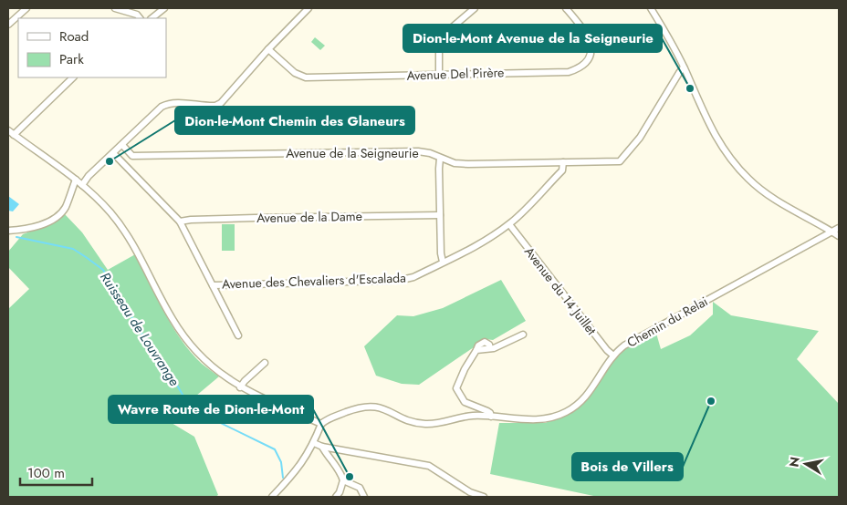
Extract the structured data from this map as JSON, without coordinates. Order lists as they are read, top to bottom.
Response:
{
  "streets": {
    "street": [
      "Avenue Del Pirère",
      "Avenue de la Seigneurie",
      "Avenue de la Dame",
      "Avenue des Chevaliers d'Escalada",
      "Avenue du 14 Juillet",
      "Chemin du Relai"
    ]
  },
  "crossings": [
    ["Avenue de la Seigneurie", "Avenue des Chevaliers d'Escalada"],
    ["Avenue des Chevaliers d'Escalada", "Avenue du 14 Juillet"],
    ["Avenue du 14 Juillet", "Chemin du Relai"]
  ],
  "water": ["Ruisseau de Louvrange"],
  "places": [
    "Dion-le-Mont Avenue de la Seigneurie",
    "Dion-le-Mont Chemin des Glaneurs",
    "Bois de Villers",
    "Wavre Route de Dion-le-Mont"
  ],
  "legend": ["Road", "Park"],
  "scale_bar": "100 m",
  "north": "left"
}
